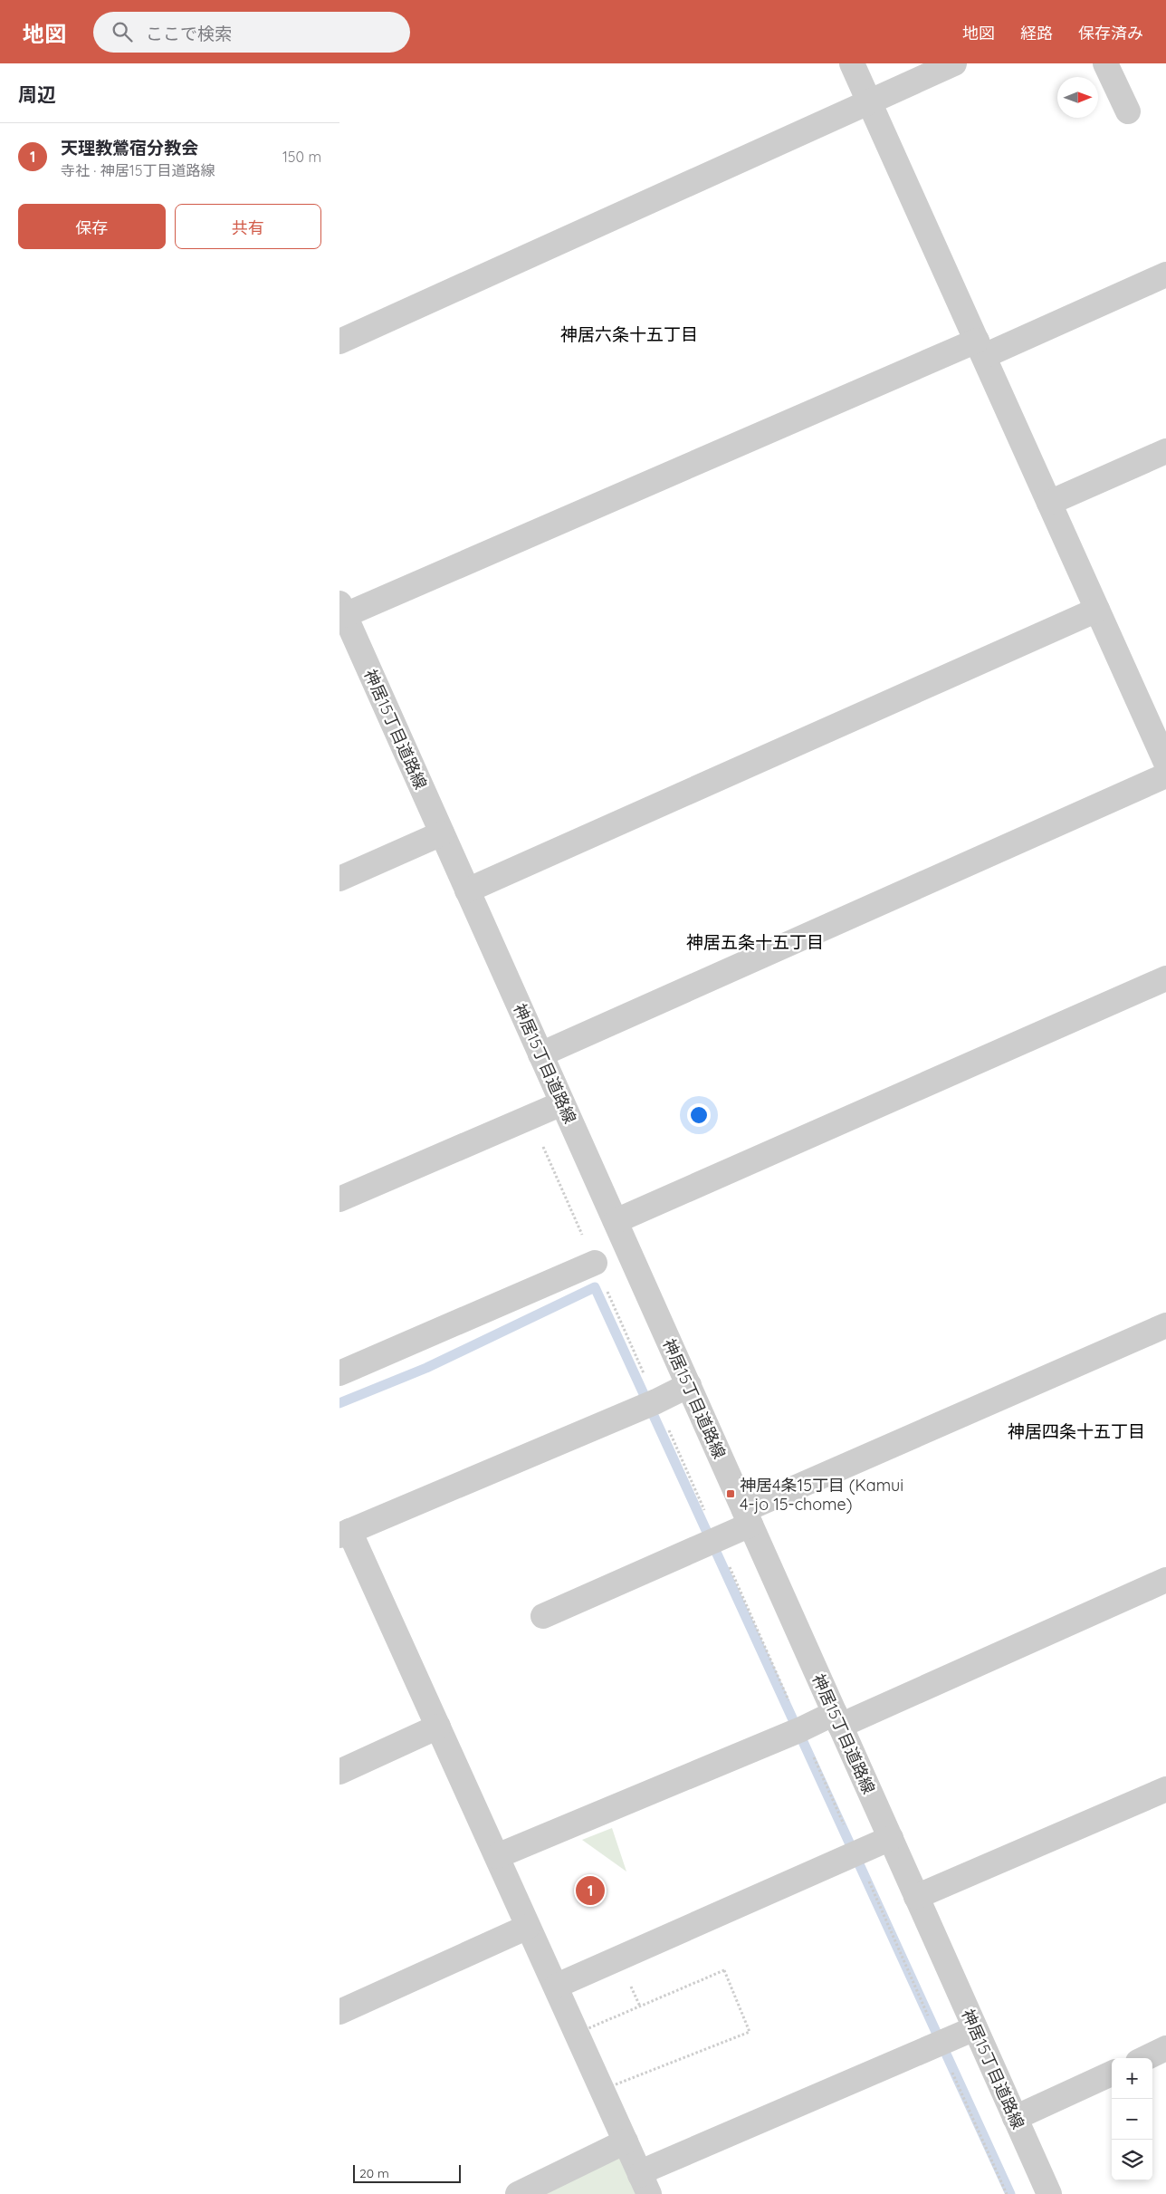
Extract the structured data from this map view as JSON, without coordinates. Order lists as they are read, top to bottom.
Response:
{
  "streets": {
    "street": ["神居15丁目道路線"]
  },
  "districts": ["神居六条十五丁目", "神居五条十五丁目", "神居四条十五丁目"],
  "places": {
    "transit": ["神居4条15丁目 (Kamui 4-jo 15-chome)"]
  },
  "scale_bar": "20 m",
  "north": "right",
  "page": {
    "header": "地図",
    "search": "ここで検索",
    "nav": ["地図", "経路", "保存済み"],
    "heading": "周辺",
    "list": [
      {
        "mark": "1",
        "name": "天理教鶯宿分教会",
        "note": "寺社 · 神居15丁目道路線",
        "value": "150 m"
      }
    ],
    "buttons": ["保存", "共有"],
    "pins": "1",
    "map_buttons": ["+", "−"],
    "scale": "20 m"
  }
}
